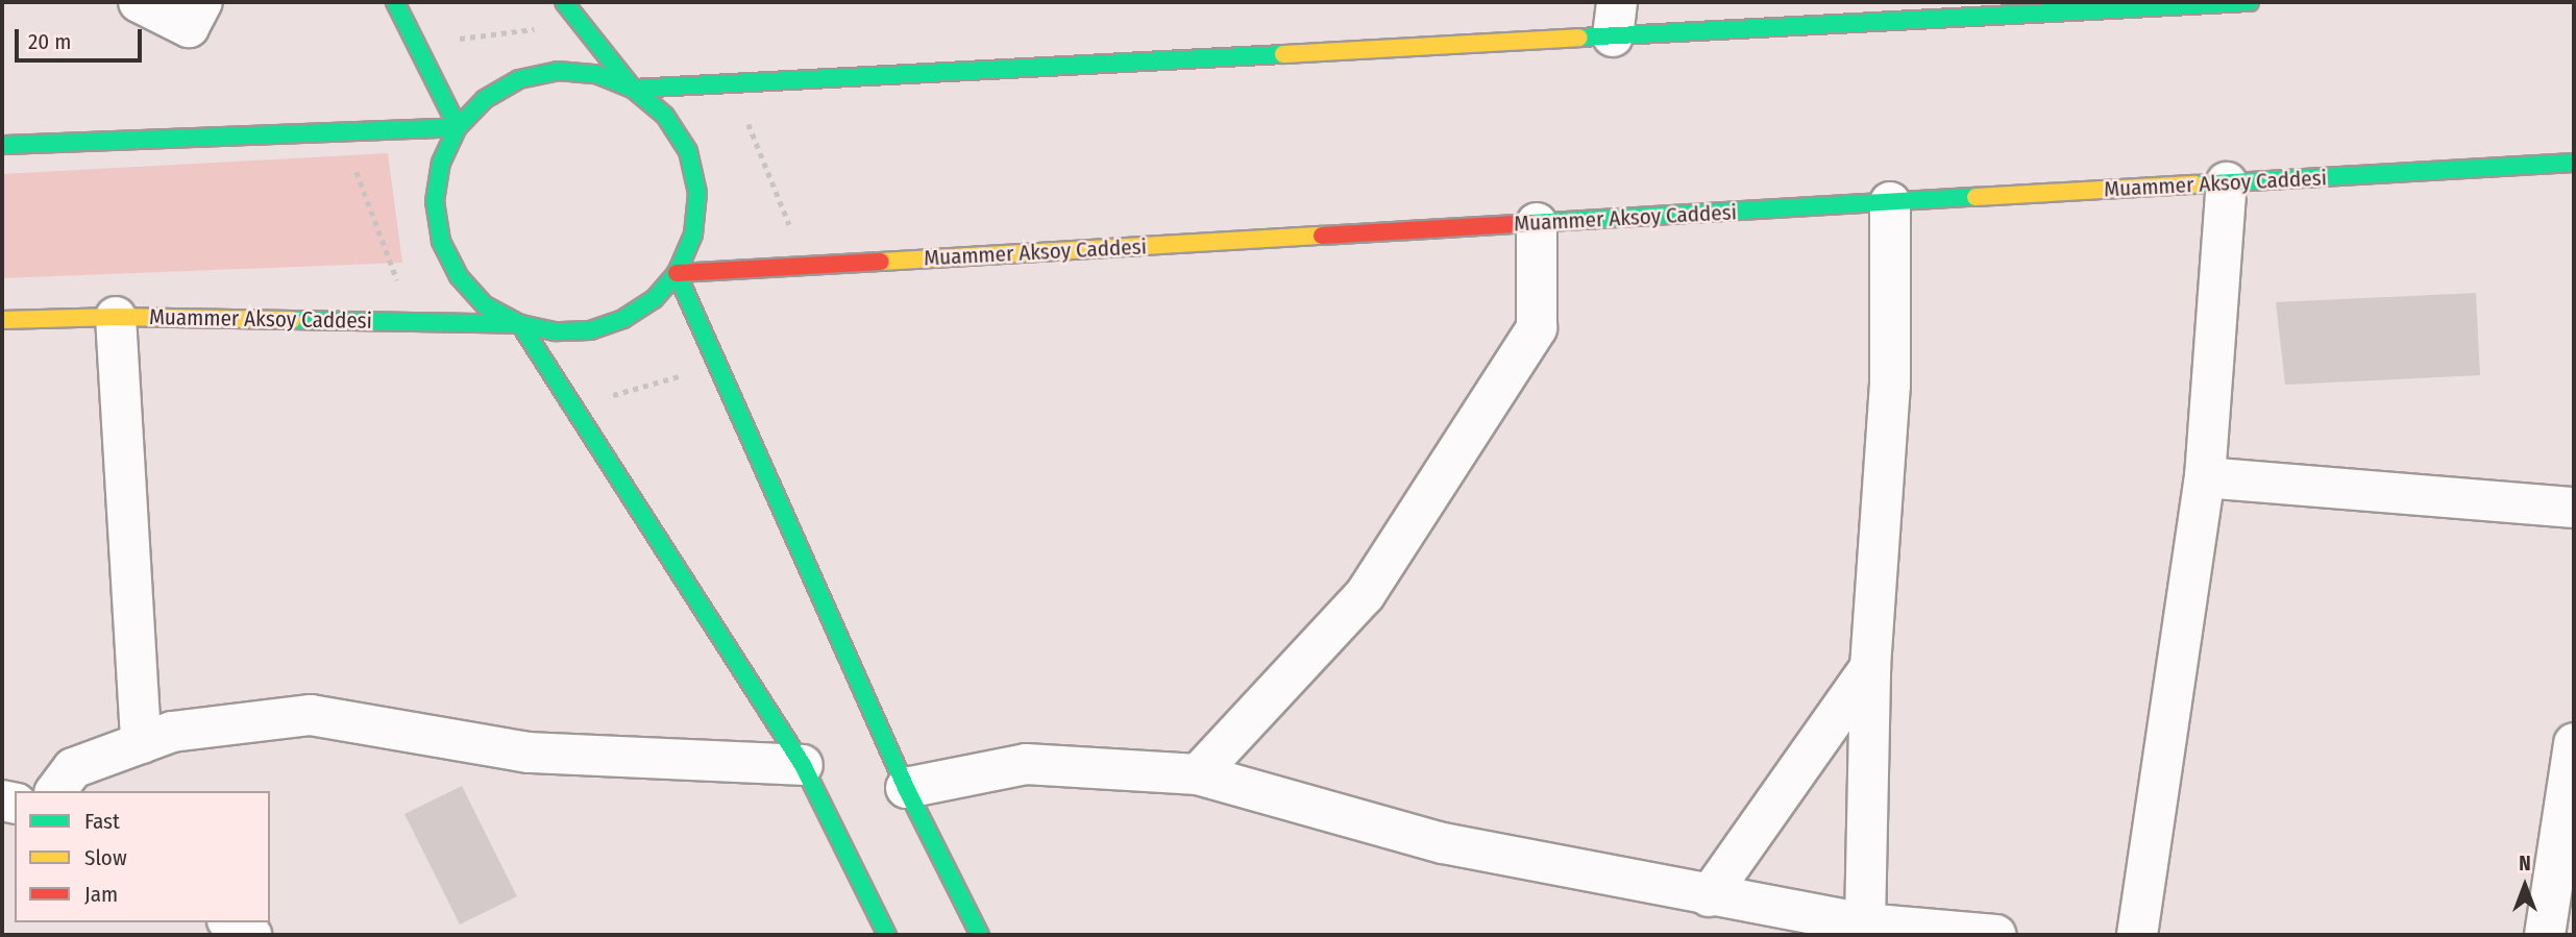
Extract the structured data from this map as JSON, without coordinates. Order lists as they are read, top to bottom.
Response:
{
  "streets": {
    "main road": ["Muammer Aksoy Caddesi"]
  },
  "legend": ["Fast", "Slow", "Jam"],
  "scale_bar": "20 m",
  "north": "top"
}
